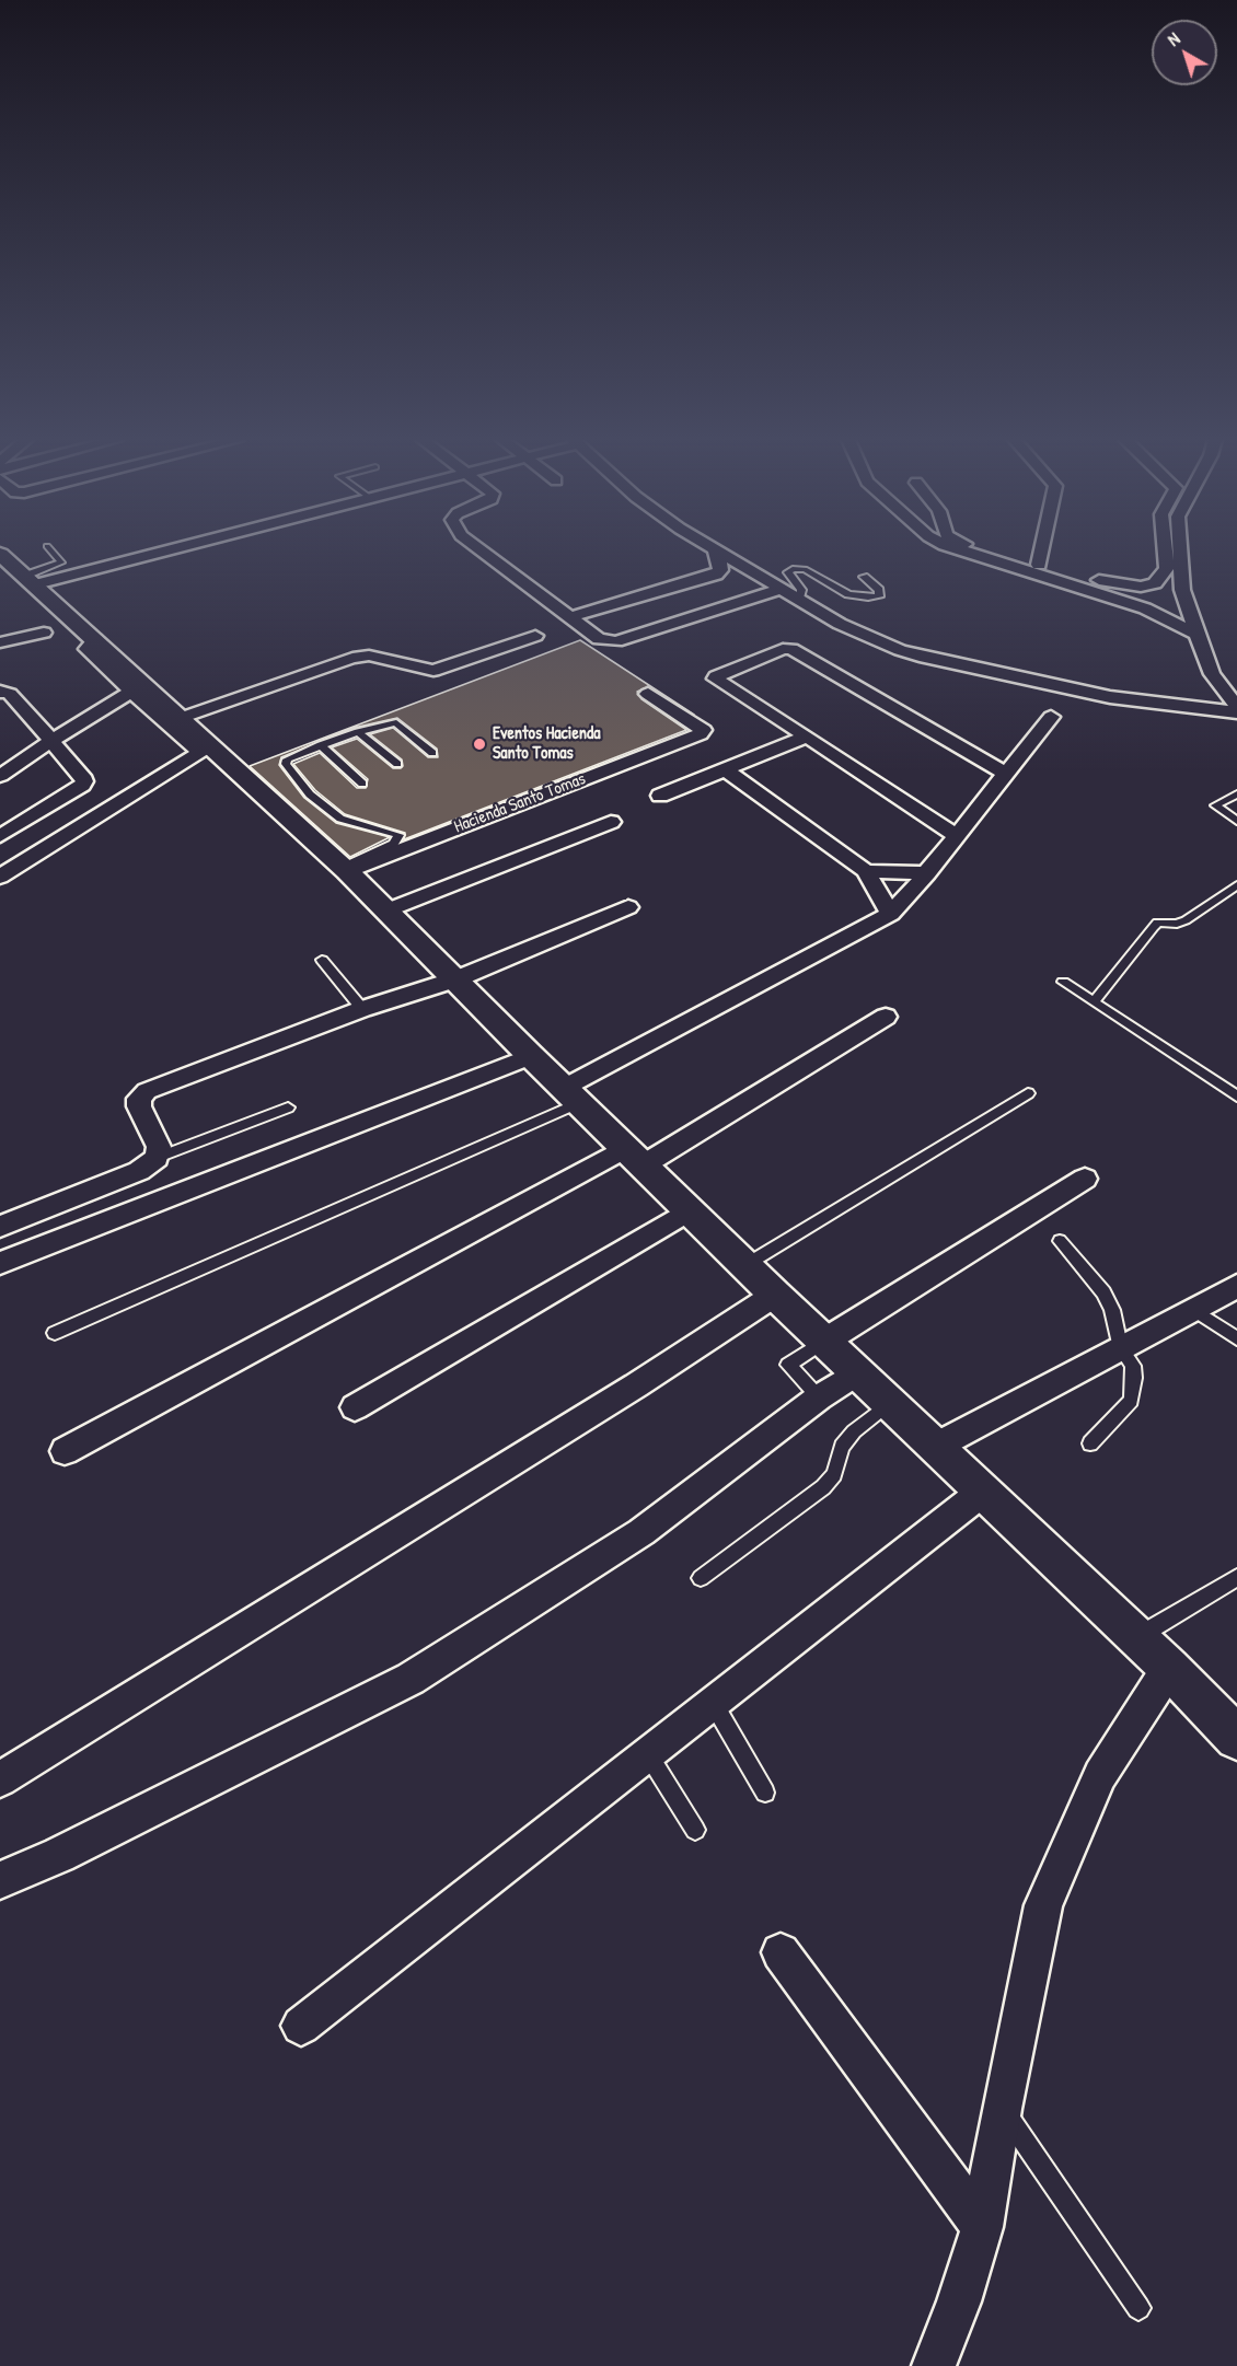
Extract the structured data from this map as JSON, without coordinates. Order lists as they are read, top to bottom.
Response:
{
  "streets": {
    "street": ["Hacienda Santo Tomas"]
  },
  "places": ["Eventos Hacienda Santo Tomas"],
  "north": "top left"
}
